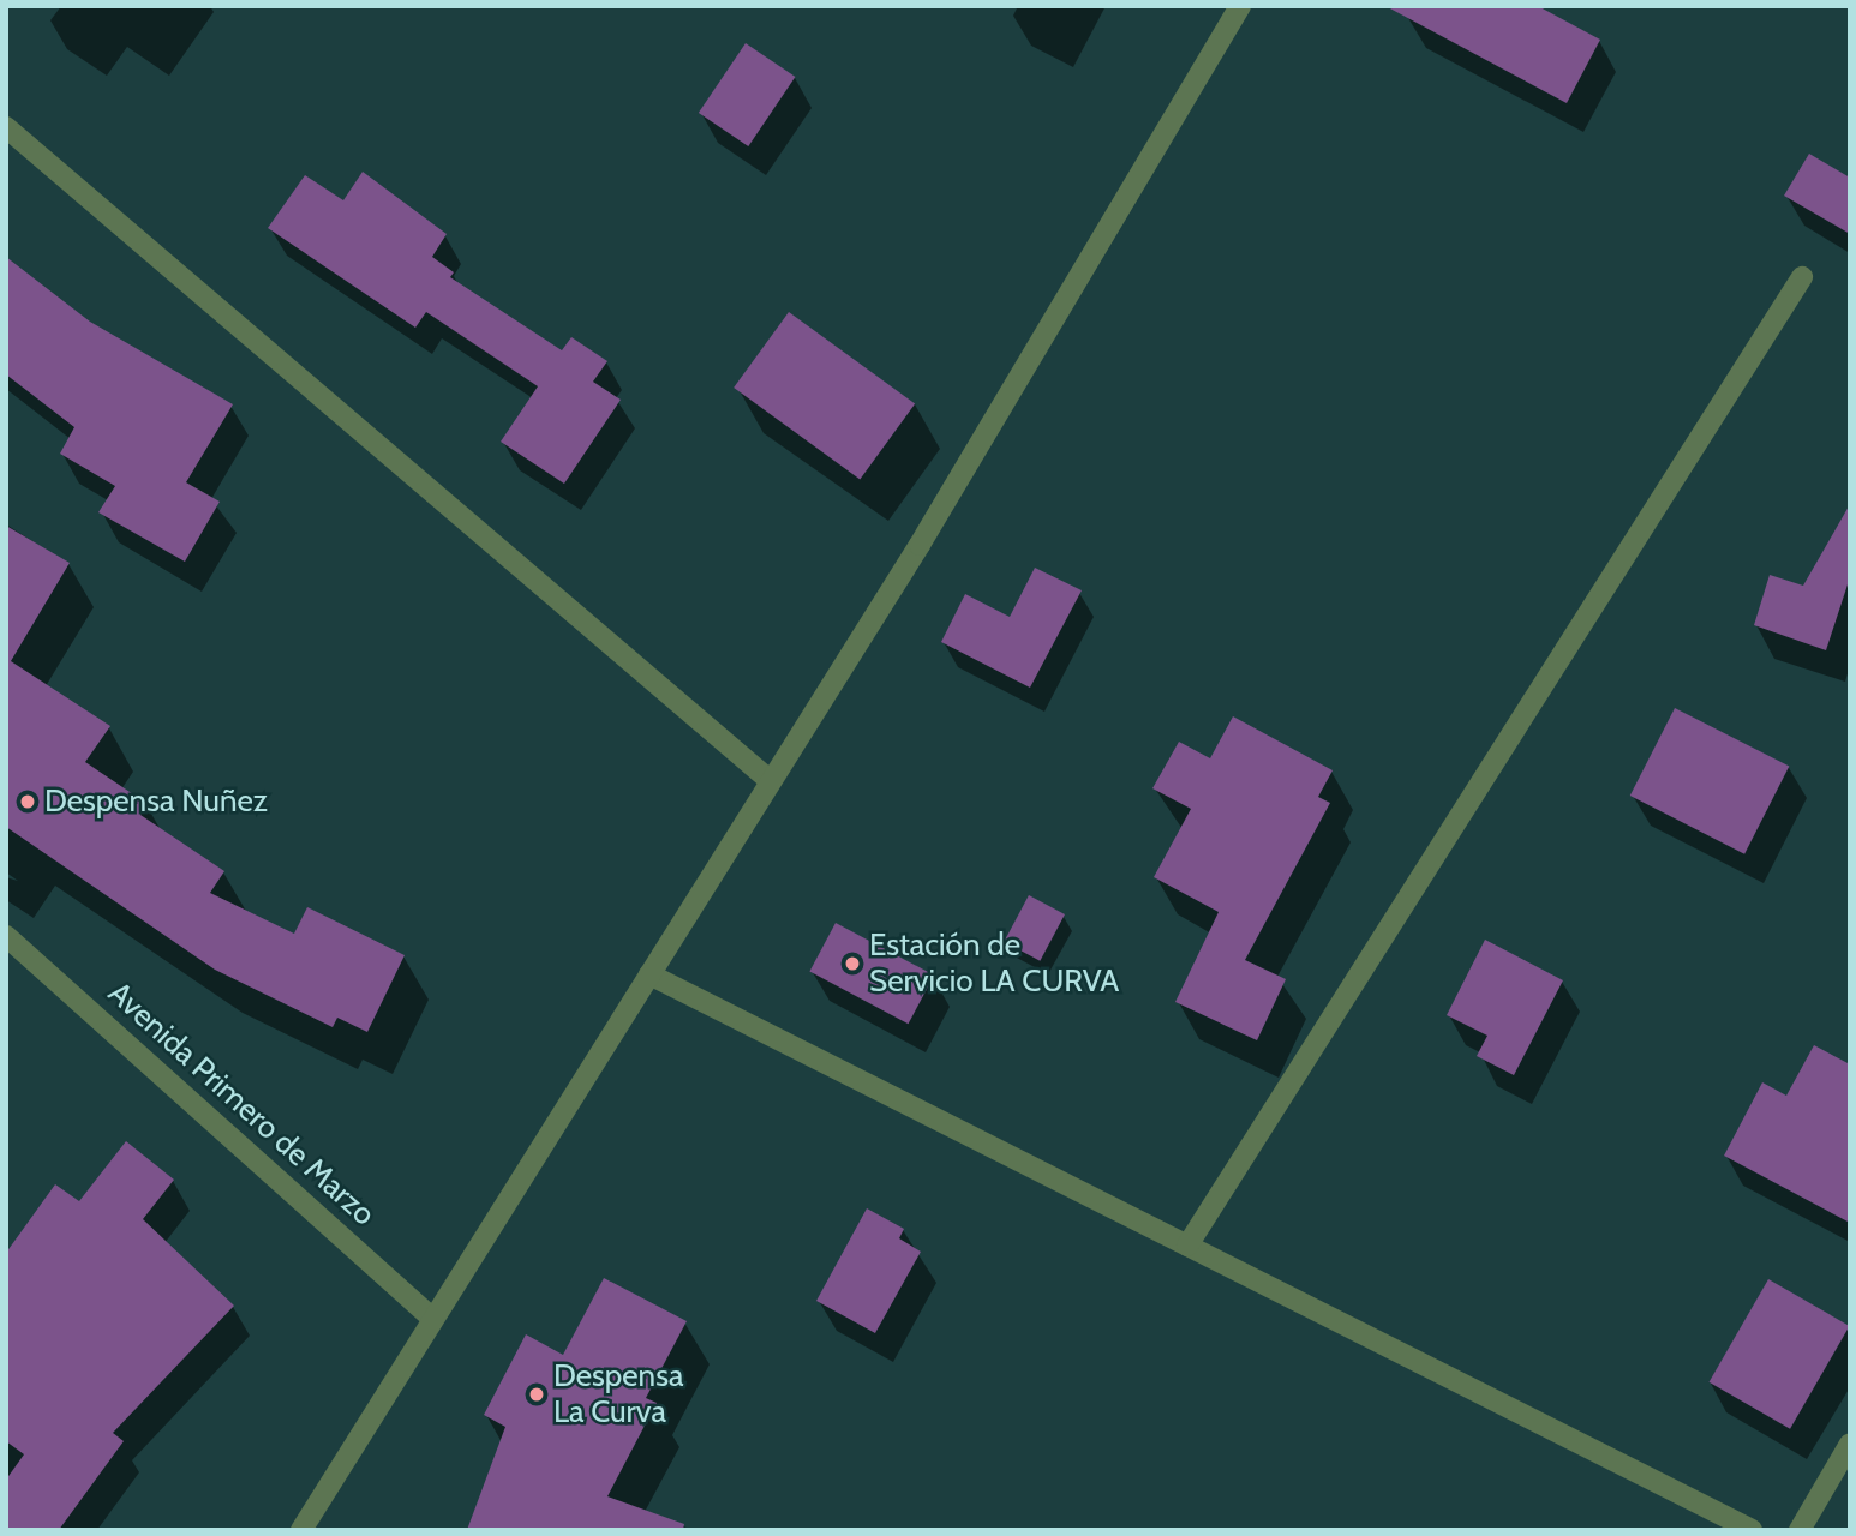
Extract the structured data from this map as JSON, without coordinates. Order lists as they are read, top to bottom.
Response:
{
  "streets": {
    "street": ["Avenida Primero de Marzo"]
  },
  "places": ["Despensa Nuñez", "Estación de Servicio LA CURVA", "Despensa La Curva"]
}
